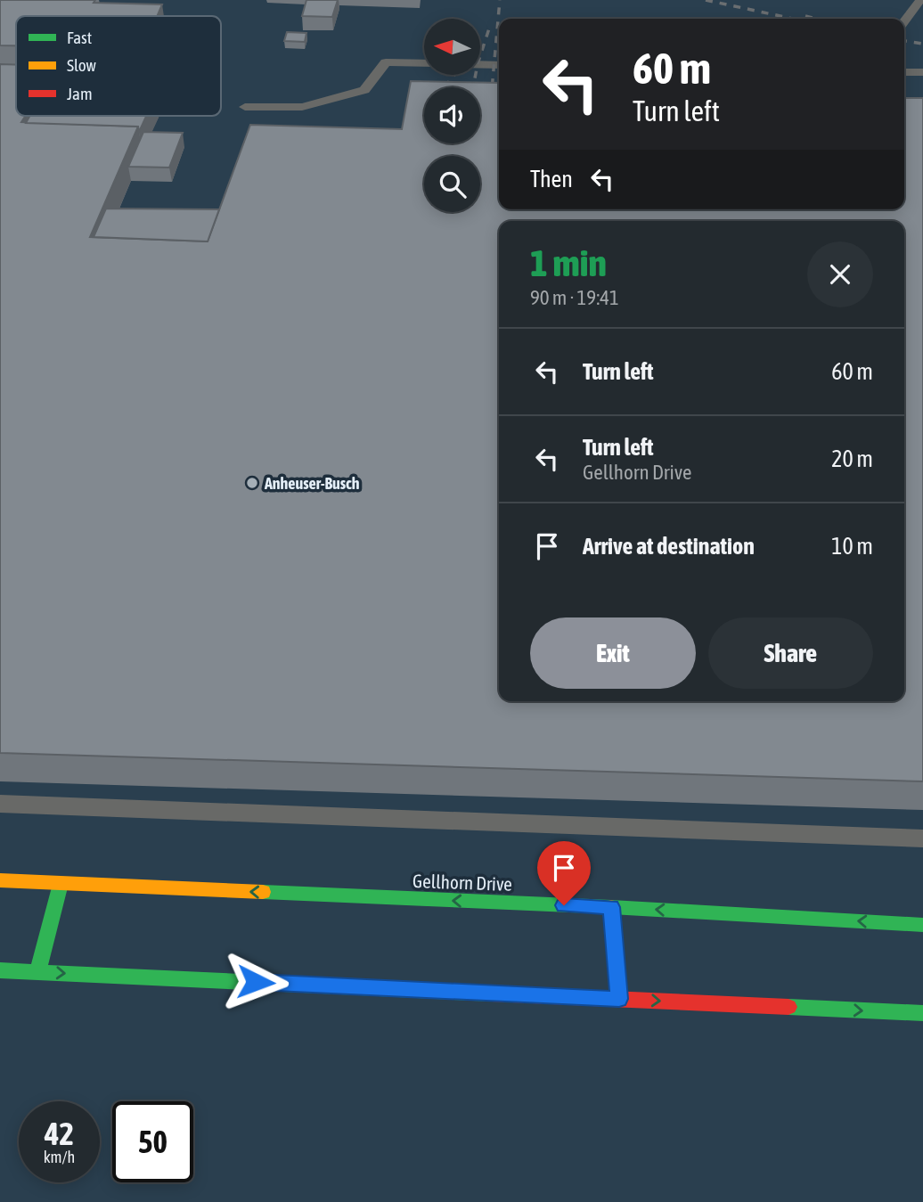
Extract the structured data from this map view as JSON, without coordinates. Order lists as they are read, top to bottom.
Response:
{
  "streets": {
    "main road": ["Gellhorn Drive"]
  },
  "places": ["Anheuser-Busch"],
  "legend": ["Fast", "Slow", "Jam"],
  "north": "left",
  "page": {
    "turn": ["60 m", "Turn left"],
    "then": "Then",
    "heading": ["1 min", "90 m · 19:41"],
    "list": [
      {
        "name": "Turn left",
        "value": "60 m"
      },
      {
        "name": "Turn left",
        "note": "Gellhorn Drive",
        "value": "20 m"
      },
      {
        "name": "Arrive at destination",
        "value": "10 m"
      }
    ],
    "buttons": ["Exit", "Share"],
    "speed": "42 km/h",
    "limit": "50"
  }
}
